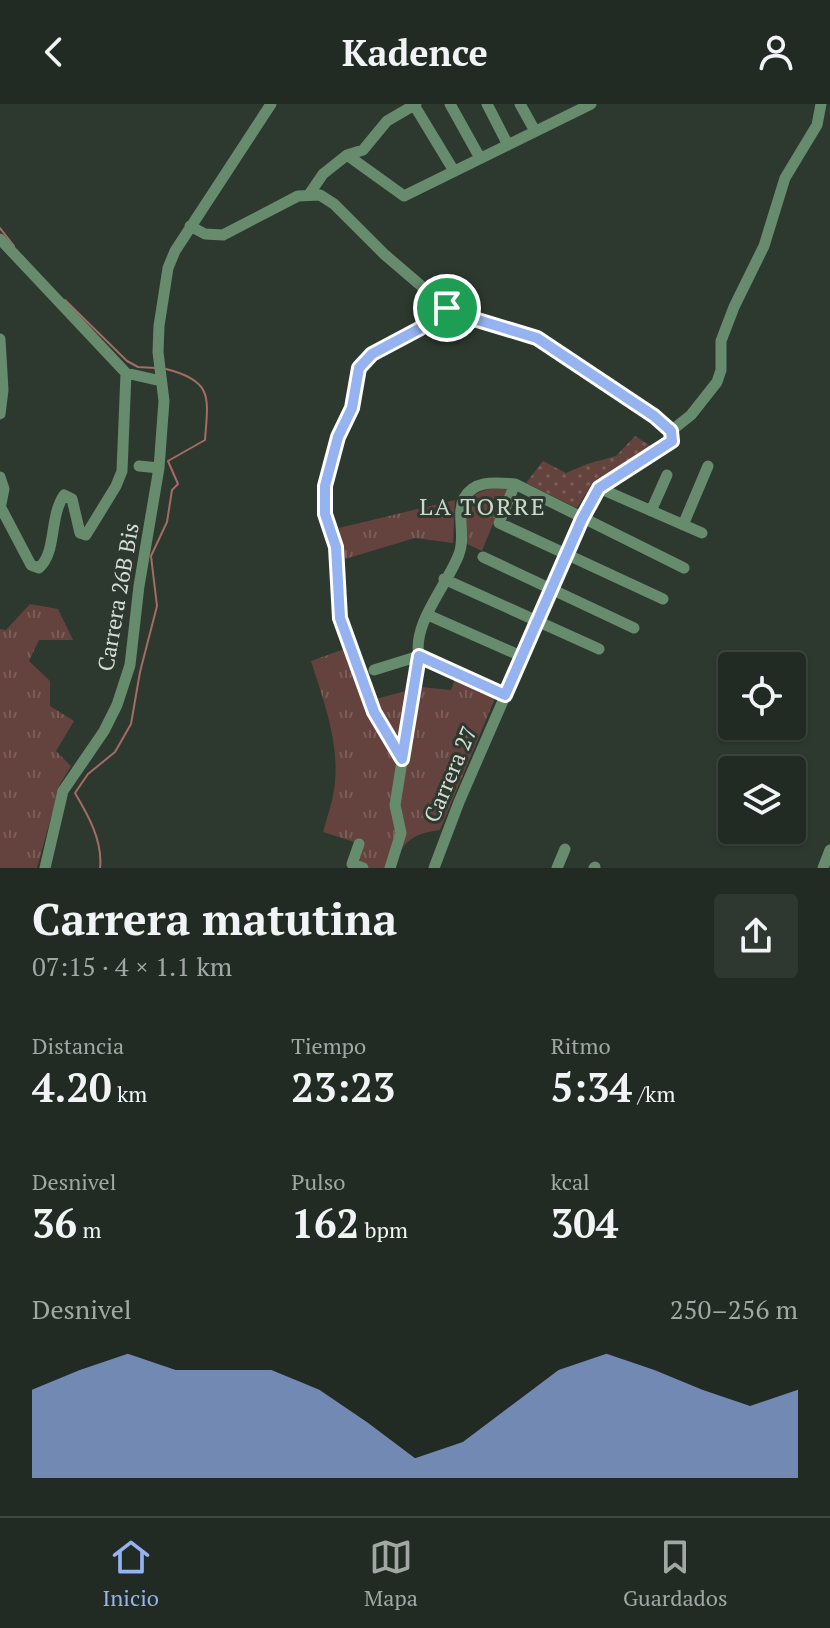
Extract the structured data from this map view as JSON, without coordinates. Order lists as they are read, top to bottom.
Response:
{
  "streets": {
    "street": ["Carrera 26B Bis", "Carrera 27"]
  },
  "districts": ["LA TORRE"],
  "page": {
    "header": "Kadence",
    "heading": ["Carrera matutina", "07:15 · 4 × 1.1 km"],
    "stats": [
      ["Distancia", "4.20 km"],
      ["Tiempo", "23:23"],
      ["Ritmo", "5:34 /km"],
      ["Desnivel", "36 m"],
      ["Pulso", "162 bpm"],
      ["kcal", "304"]
    ],
    "chart": ["Desnivel", "250–256 m"],
    "tabs": ["Inicio", "Mapa", "Guardados"]
  }
}
